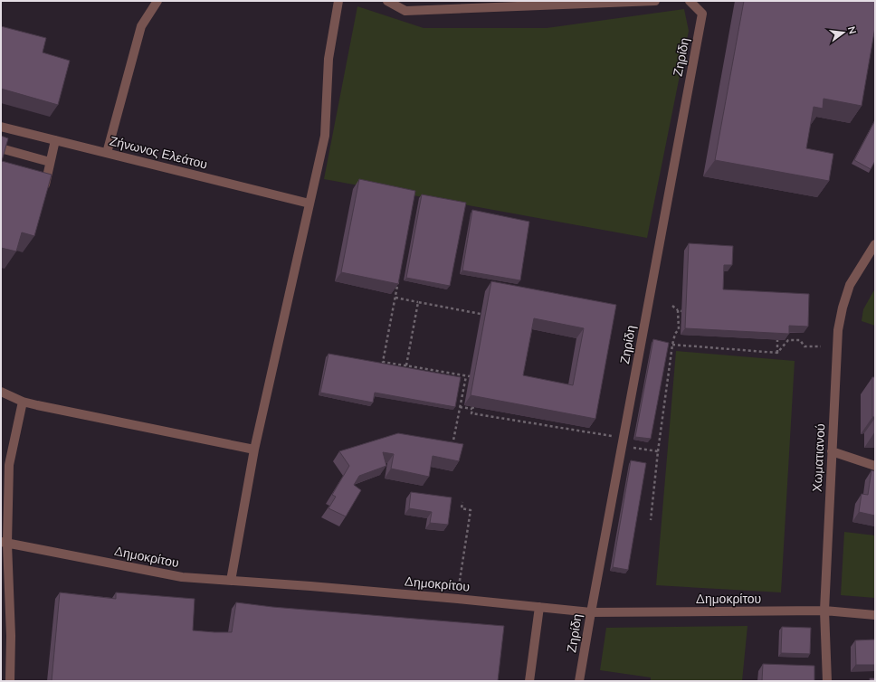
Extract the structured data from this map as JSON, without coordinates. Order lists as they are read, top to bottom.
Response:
{
  "streets": {
    "street": [
      "Ζηρίδη",
      "Ζήνωνος Ελεάτου",
      "Χωματιανού",
      "Δημοκρίτου"
    ]
  },
  "crossings": [
    ["Ζηρίδη", "Δημοκρίτου"],
    ["Χωματιανού", "Δημοκρίτου"]
  ],
  "north": "right"
}
